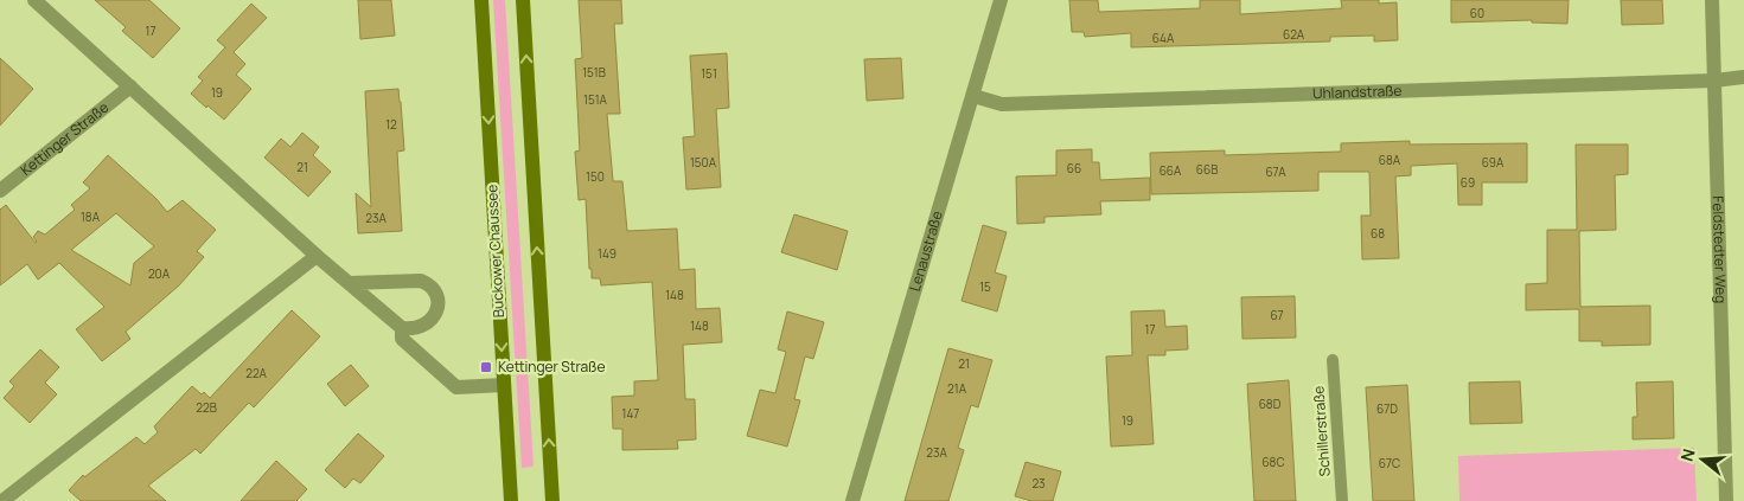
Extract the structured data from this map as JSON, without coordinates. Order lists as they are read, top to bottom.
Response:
{
  "streets": {
    "main road": ["Buckower Chaussee"],
    "street": [
      "Uhlandstraße",
      "Kettinger Straße",
      "Lenaustraße",
      "Feldstedter Weg"
    ],
    "lane": ["Schillerstraße"]
  },
  "crossings": [
    ["Uhlandstraße", "Lenaustraße"],
    ["Uhlandstraße", "Feldstedter Weg"]
  ],
  "places": {
    "transit": ["Kettinger Straße"]
  },
  "house_numbers": [
    "60",
    "17",
    "62A",
    "64A",
    "151B",
    "151",
    "19",
    "151A",
    "12",
    "68A",
    "150A",
    "69A",
    "21",
    "66",
    "66B",
    "66A",
    "67A",
    "150",
    "69",
    "18A",
    "23A",
    "68",
    "149",
    "20A",
    "15",
    "148",
    "67",
    "148",
    "17",
    "21",
    "22A",
    "21A",
    "68D",
    "22B",
    "67D",
    "147",
    "19",
    "23A",
    "68C",
    "67C",
    "23"
  ],
  "north": "left"
}
